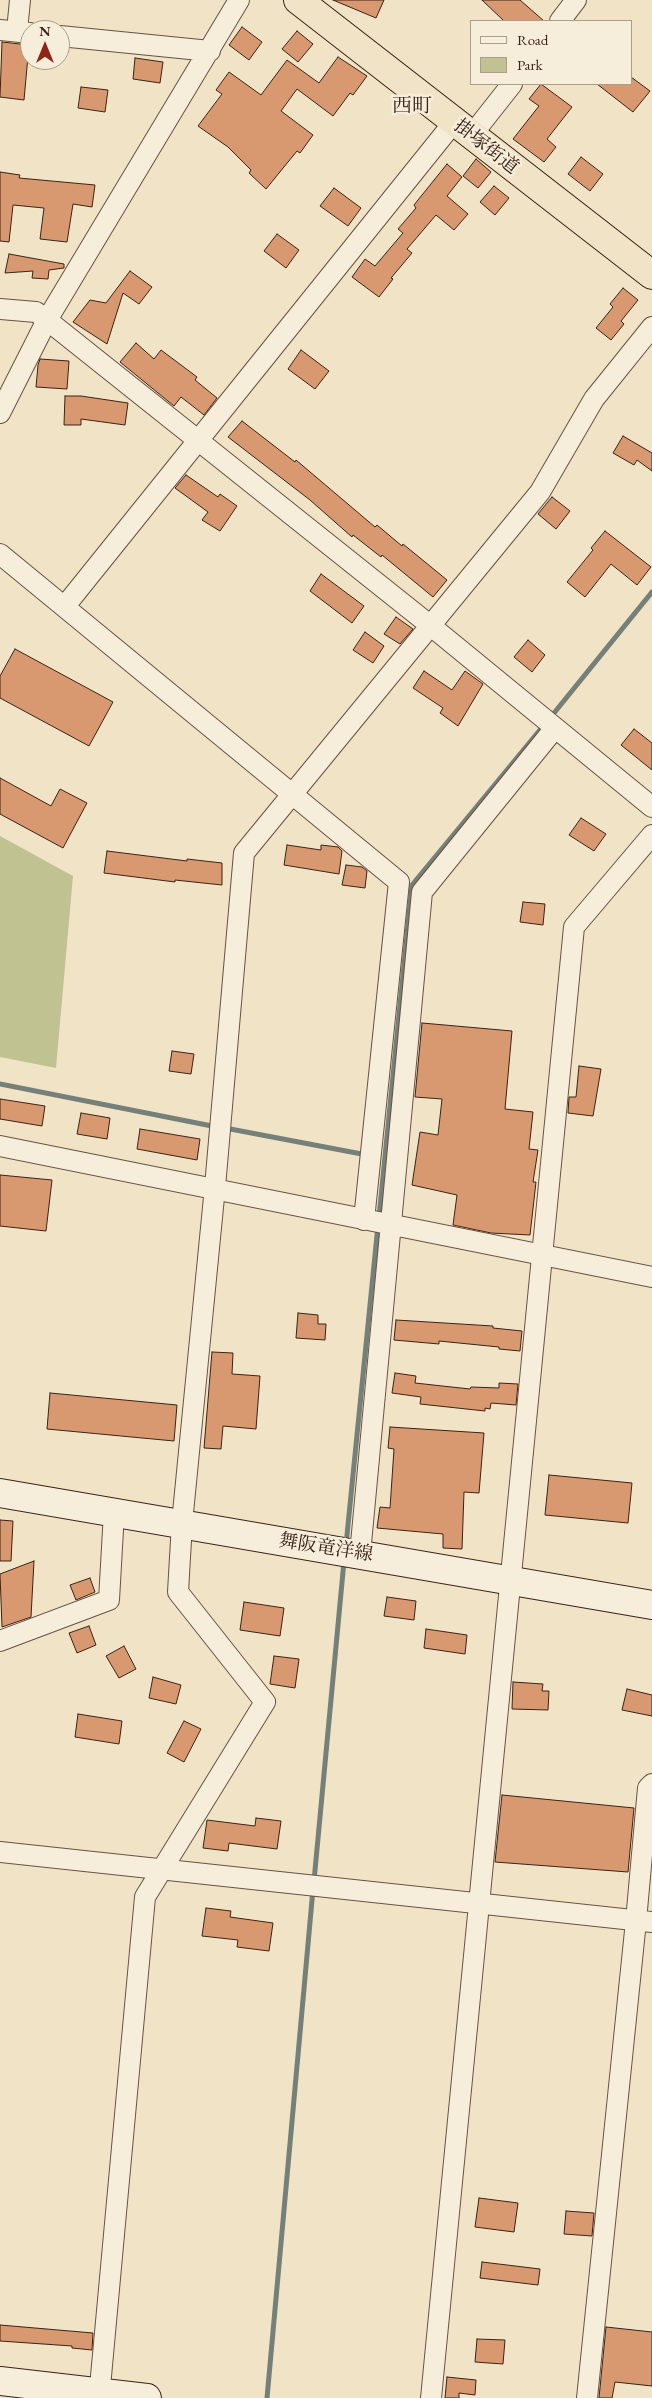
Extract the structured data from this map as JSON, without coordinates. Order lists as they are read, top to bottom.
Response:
{
  "streets": {
    "highway": ["掛塚街道"],
    "main road": ["舞阪竜洋線"]
  },
  "districts": ["西町"],
  "legend": ["Road", "Park"],
  "north": "top"
}
